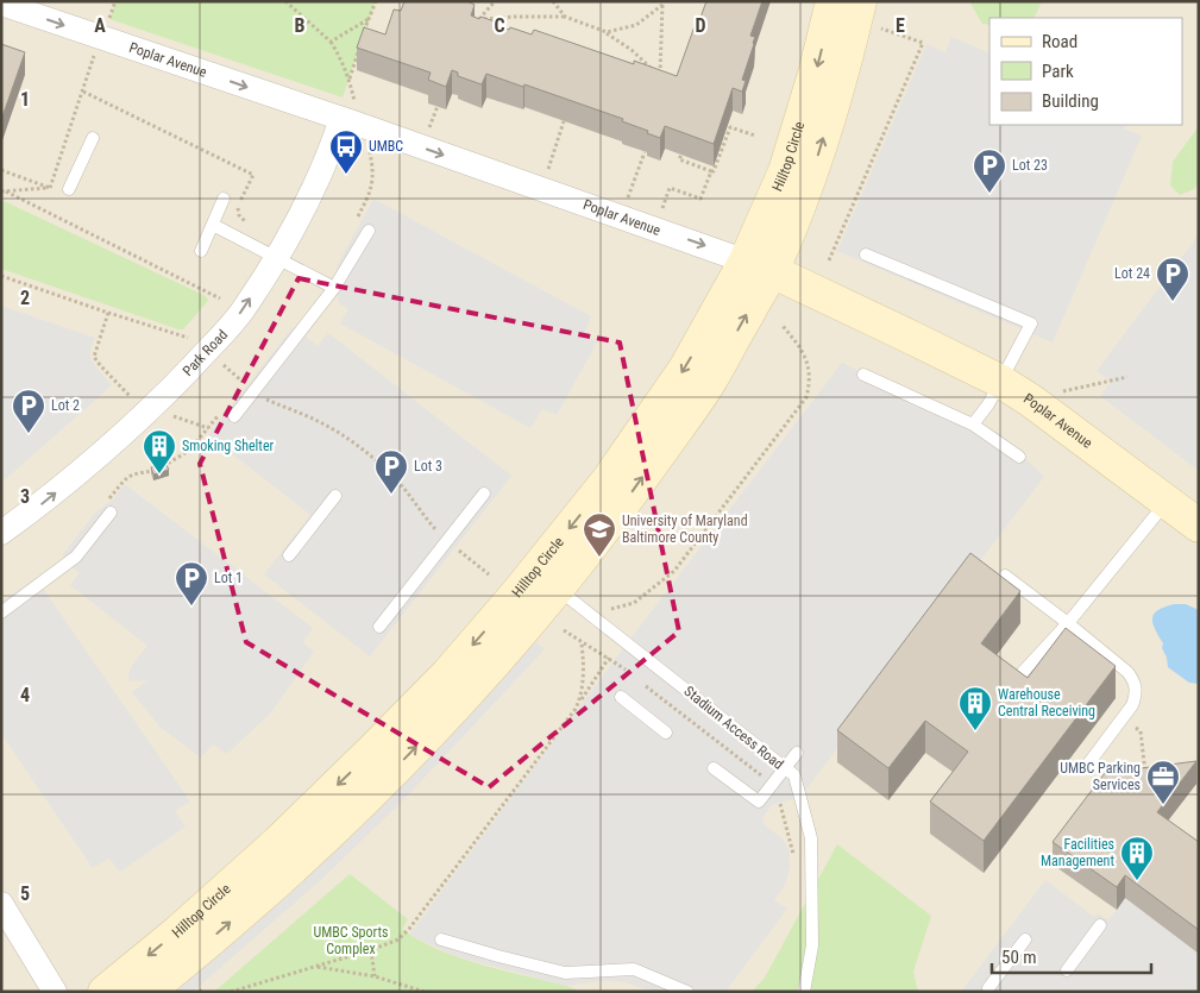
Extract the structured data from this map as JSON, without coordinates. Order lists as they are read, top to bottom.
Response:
{
  "streets": {
    "street": ["Poplar Avenue", "Hilltop Circle", "Park Road"],
    "lane": ["Stadium Access Road"]
  },
  "crossings": [
    ["Poplar Avenue", "Hilltop Circle"],
    ["Poplar Avenue", "Park Road"],
    ["Hilltop Circle", "Stadium Access Road"]
  ],
  "one_way": ["Poplar Avenue", "Park Road"],
  "parks": ["UMBC Sports Complex"],
  "places": {
    "bus stop": ["UMBC"],
    "parking": [
      "Lot 23",
      "Lot 24",
      "Lot 2",
      "Lot 3",
      "Lot 1"
    ],
    "building": ["Smoking Shelter", "Warehouse Central Receiving", "Facilities Management"],
    "school or university": ["University of Maryland Baltimore County"],
    "office": ["UMBC Parking Services"]
  },
  "legend": ["Road", "Park", "Building"],
  "scale_bar": "50 m",
  "grid": {
    "columns": [
      "A",
      "B",
      "C",
      "D",
      "E"
    ],
    "rows": [
      "1",
      "2",
      "3",
      "4",
      "5"
    ]
  }
}
